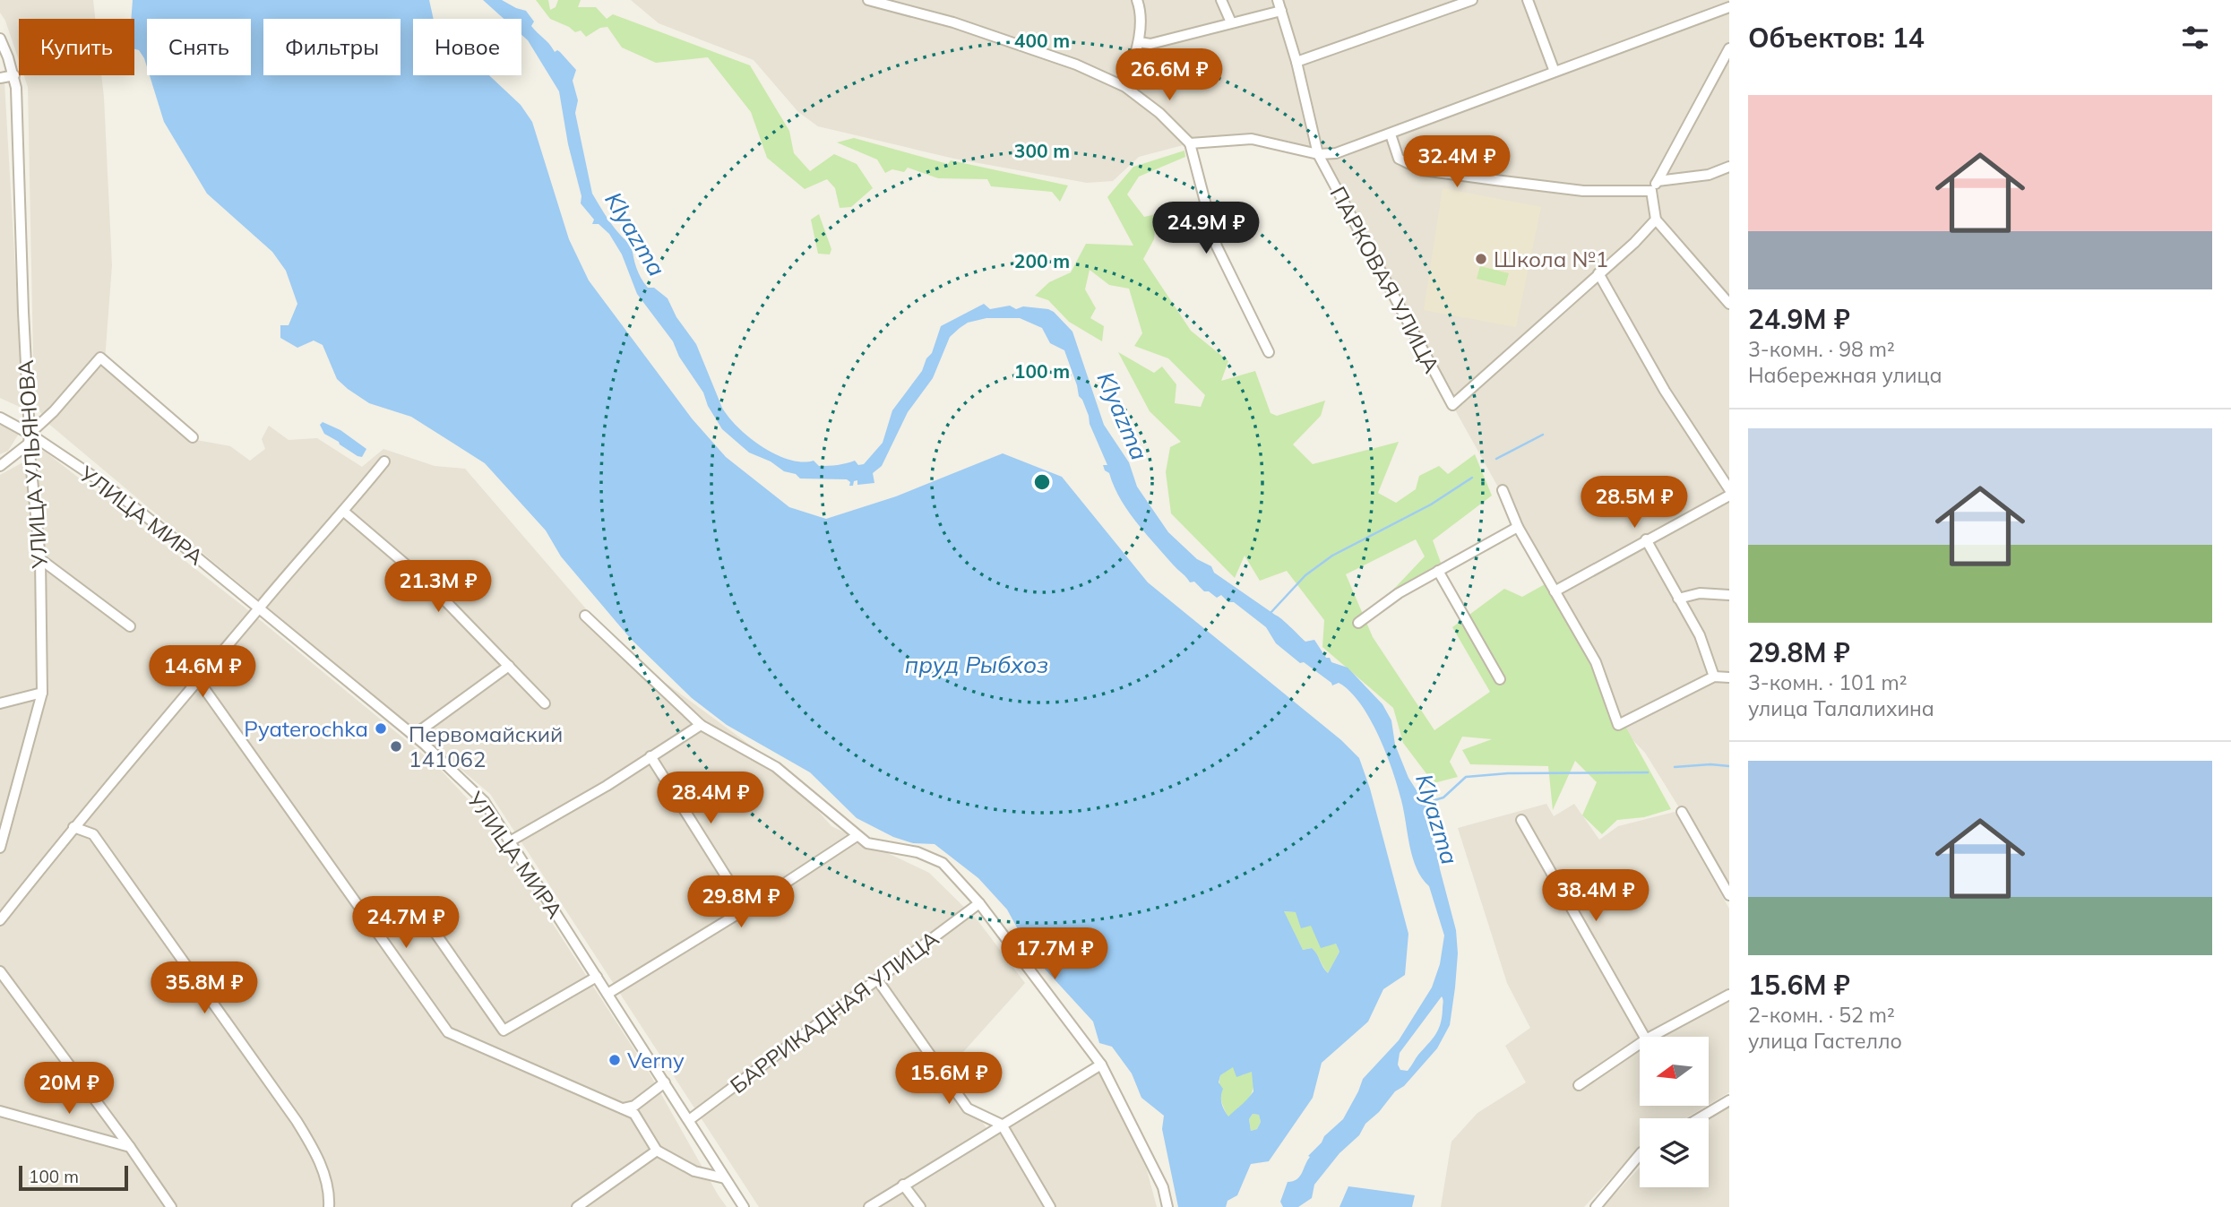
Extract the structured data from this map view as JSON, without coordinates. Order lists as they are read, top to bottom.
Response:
{
  "streets": {
    "street": [
      "ПАРКОВАЯ УЛИЦА",
      "УЛИЦА УЛЬЯНОВА",
      "УЛИЦА МИРА",
      "БАРРИКАДНАЯ УЛИЦА"
    ]
  },
  "crossings": [
    ["УЛИЦА УЛЬЯНОВА", "УЛИЦА МИРА"],
    ["УЛИЦА МИРА", "БАРРИКАДНАЯ УЛИЦА"]
  ],
  "water": ["Klyazma", "пруд Рыбхоз"],
  "places": [
    "Школа №1",
    "Pyaterochka",
    "Первомайский 141062",
    "Verny"
  ],
  "scale_bar": "100 m",
  "north": "left",
  "page": {
    "heading": "Объектов: 14",
    "chip": [
      "Купить",
      "Снять",
      "Фильтры",
      "Новое"
    ],
    "price": [
      "26.6M ₽",
      "32.4M ₽",
      "24.9M ₽",
      "28.5M ₽",
      "21.3M ₽",
      "14.6M ₽",
      "28.4M ₽",
      "38.4M ₽",
      "29.8M ₽",
      "24.7M ₽",
      "17.7M ₽",
      "35.8M ₽",
      "15.6M ₽",
      "20M ₽"
    ],
    "list": [
      {
        "name": "24.9M ₽",
        "note": "3-комн. · 98 m² · Набережная улица"
      },
      {
        "name": "29.8M ₽",
        "note": "3-комн. · 101 m² · улица Талалихина"
      },
      {
        "name": "15.6M ₽",
        "note": "2-комн. · 52 m² · улица Гастелло"
      }
    ],
    "scale": "100 m"
  },
  "rings": [
    "400 m",
    "300 m",
    "200 m",
    "100 m"
  ]
}
